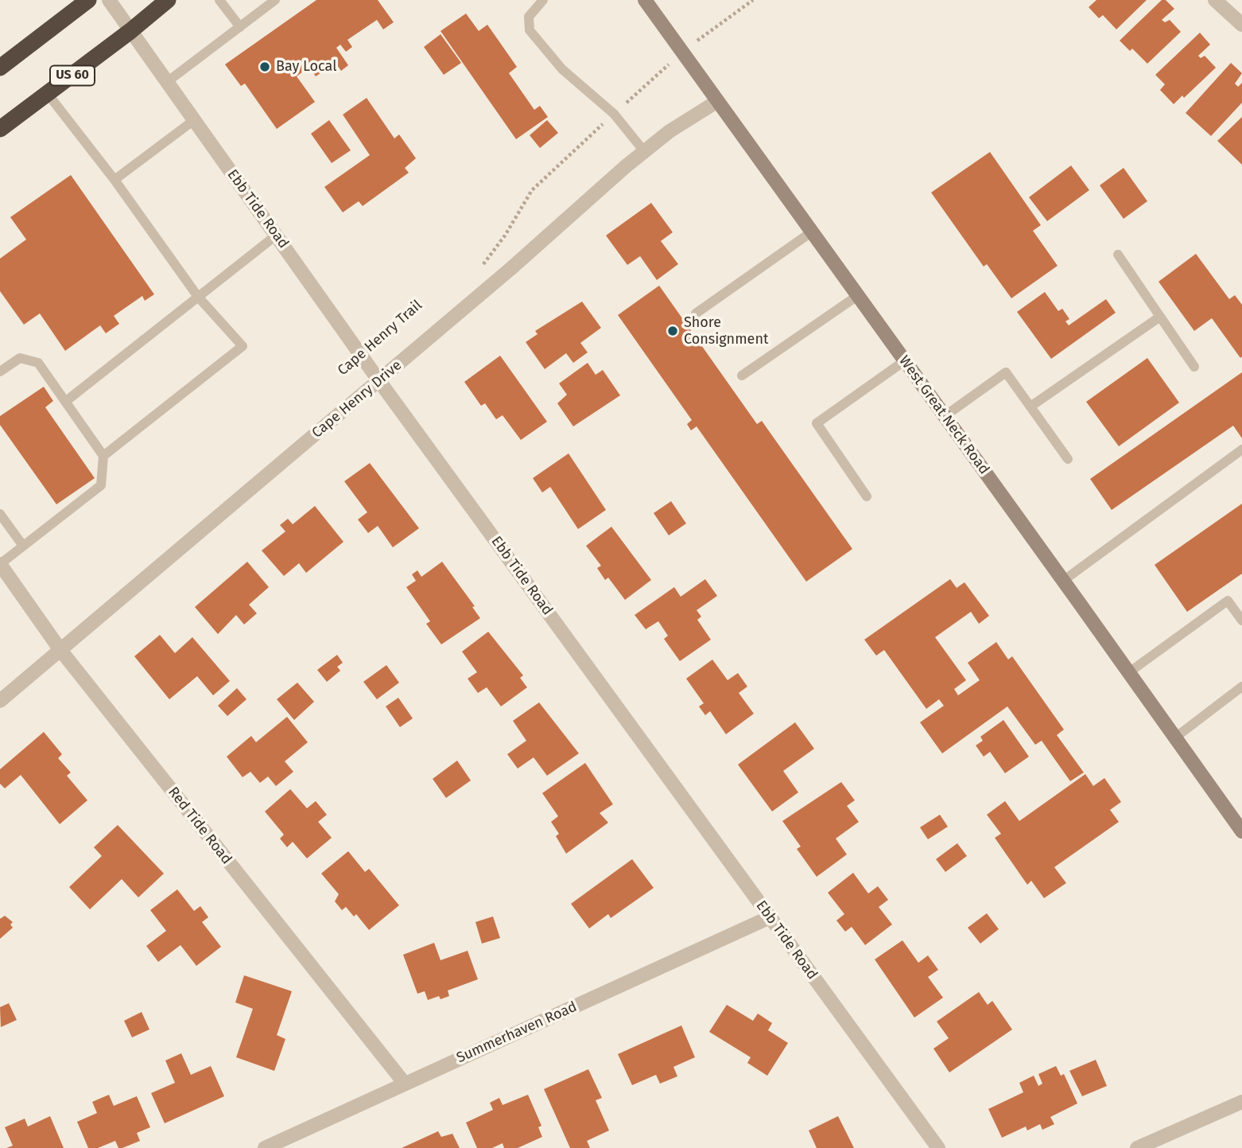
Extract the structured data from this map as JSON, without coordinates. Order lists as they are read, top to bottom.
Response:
{
  "streets": {
    "highway": ["US 60"],
    "street": [
      "Ebb Tide Road",
      "Cape Henry Drive",
      "West Great Neck Road",
      "Red Tide Road",
      "Summerhaven Road"
    ]
  },
  "crossings": [
    ["US 60", "Ebb Tide Road"],
    ["Ebb Tide Road", "Cape Henry Drive"],
    ["Ebb Tide Road", "Summerhaven Road"],
    ["Cape Henry Drive", "West Great Neck Road"],
    ["Cape Henry Drive", "Red Tide Road"],
    ["Red Tide Road", "Summerhaven Road"]
  ],
  "places": ["Bay Local", "Shore Consignment"]
}
